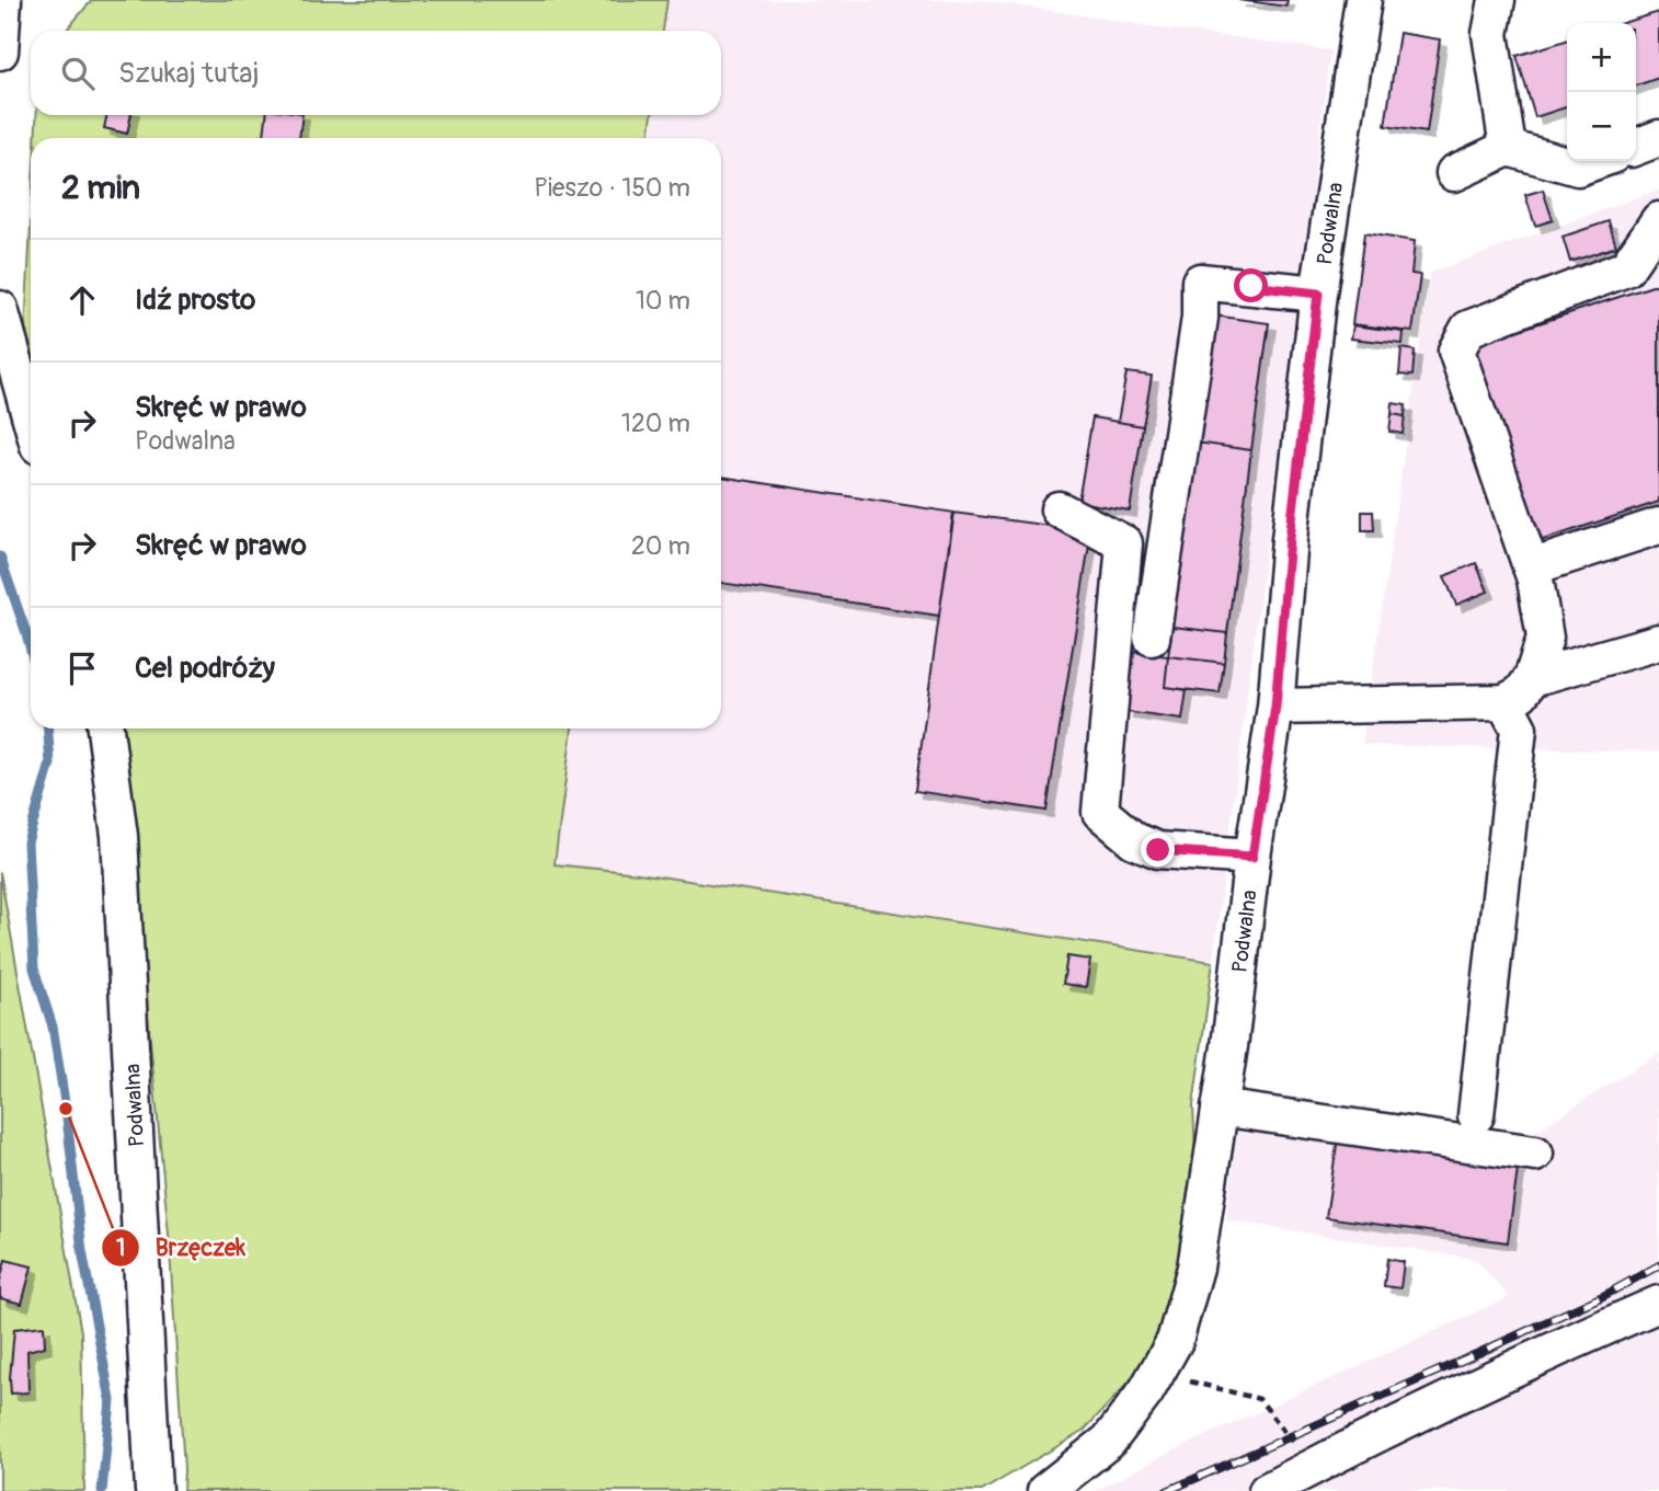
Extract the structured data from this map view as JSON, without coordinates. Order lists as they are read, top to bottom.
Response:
{
  "streets": {
    "street": ["Podwalna"]
  },
  "places": ["Brzęczek"],
  "page": {
    "map_buttons": ["+", "−"],
    "search": "Szukaj tutaj",
    "heading": ["2 min", "Pieszo · 150 m"],
    "list": [
      ["Idź prosto", "10 m"],
      ["Skręć w prawo", "Podwalna", "120 m"],
      ["Skręć w prawo", "20 m"],
      "Cel podróży"
    ]
  }
}
